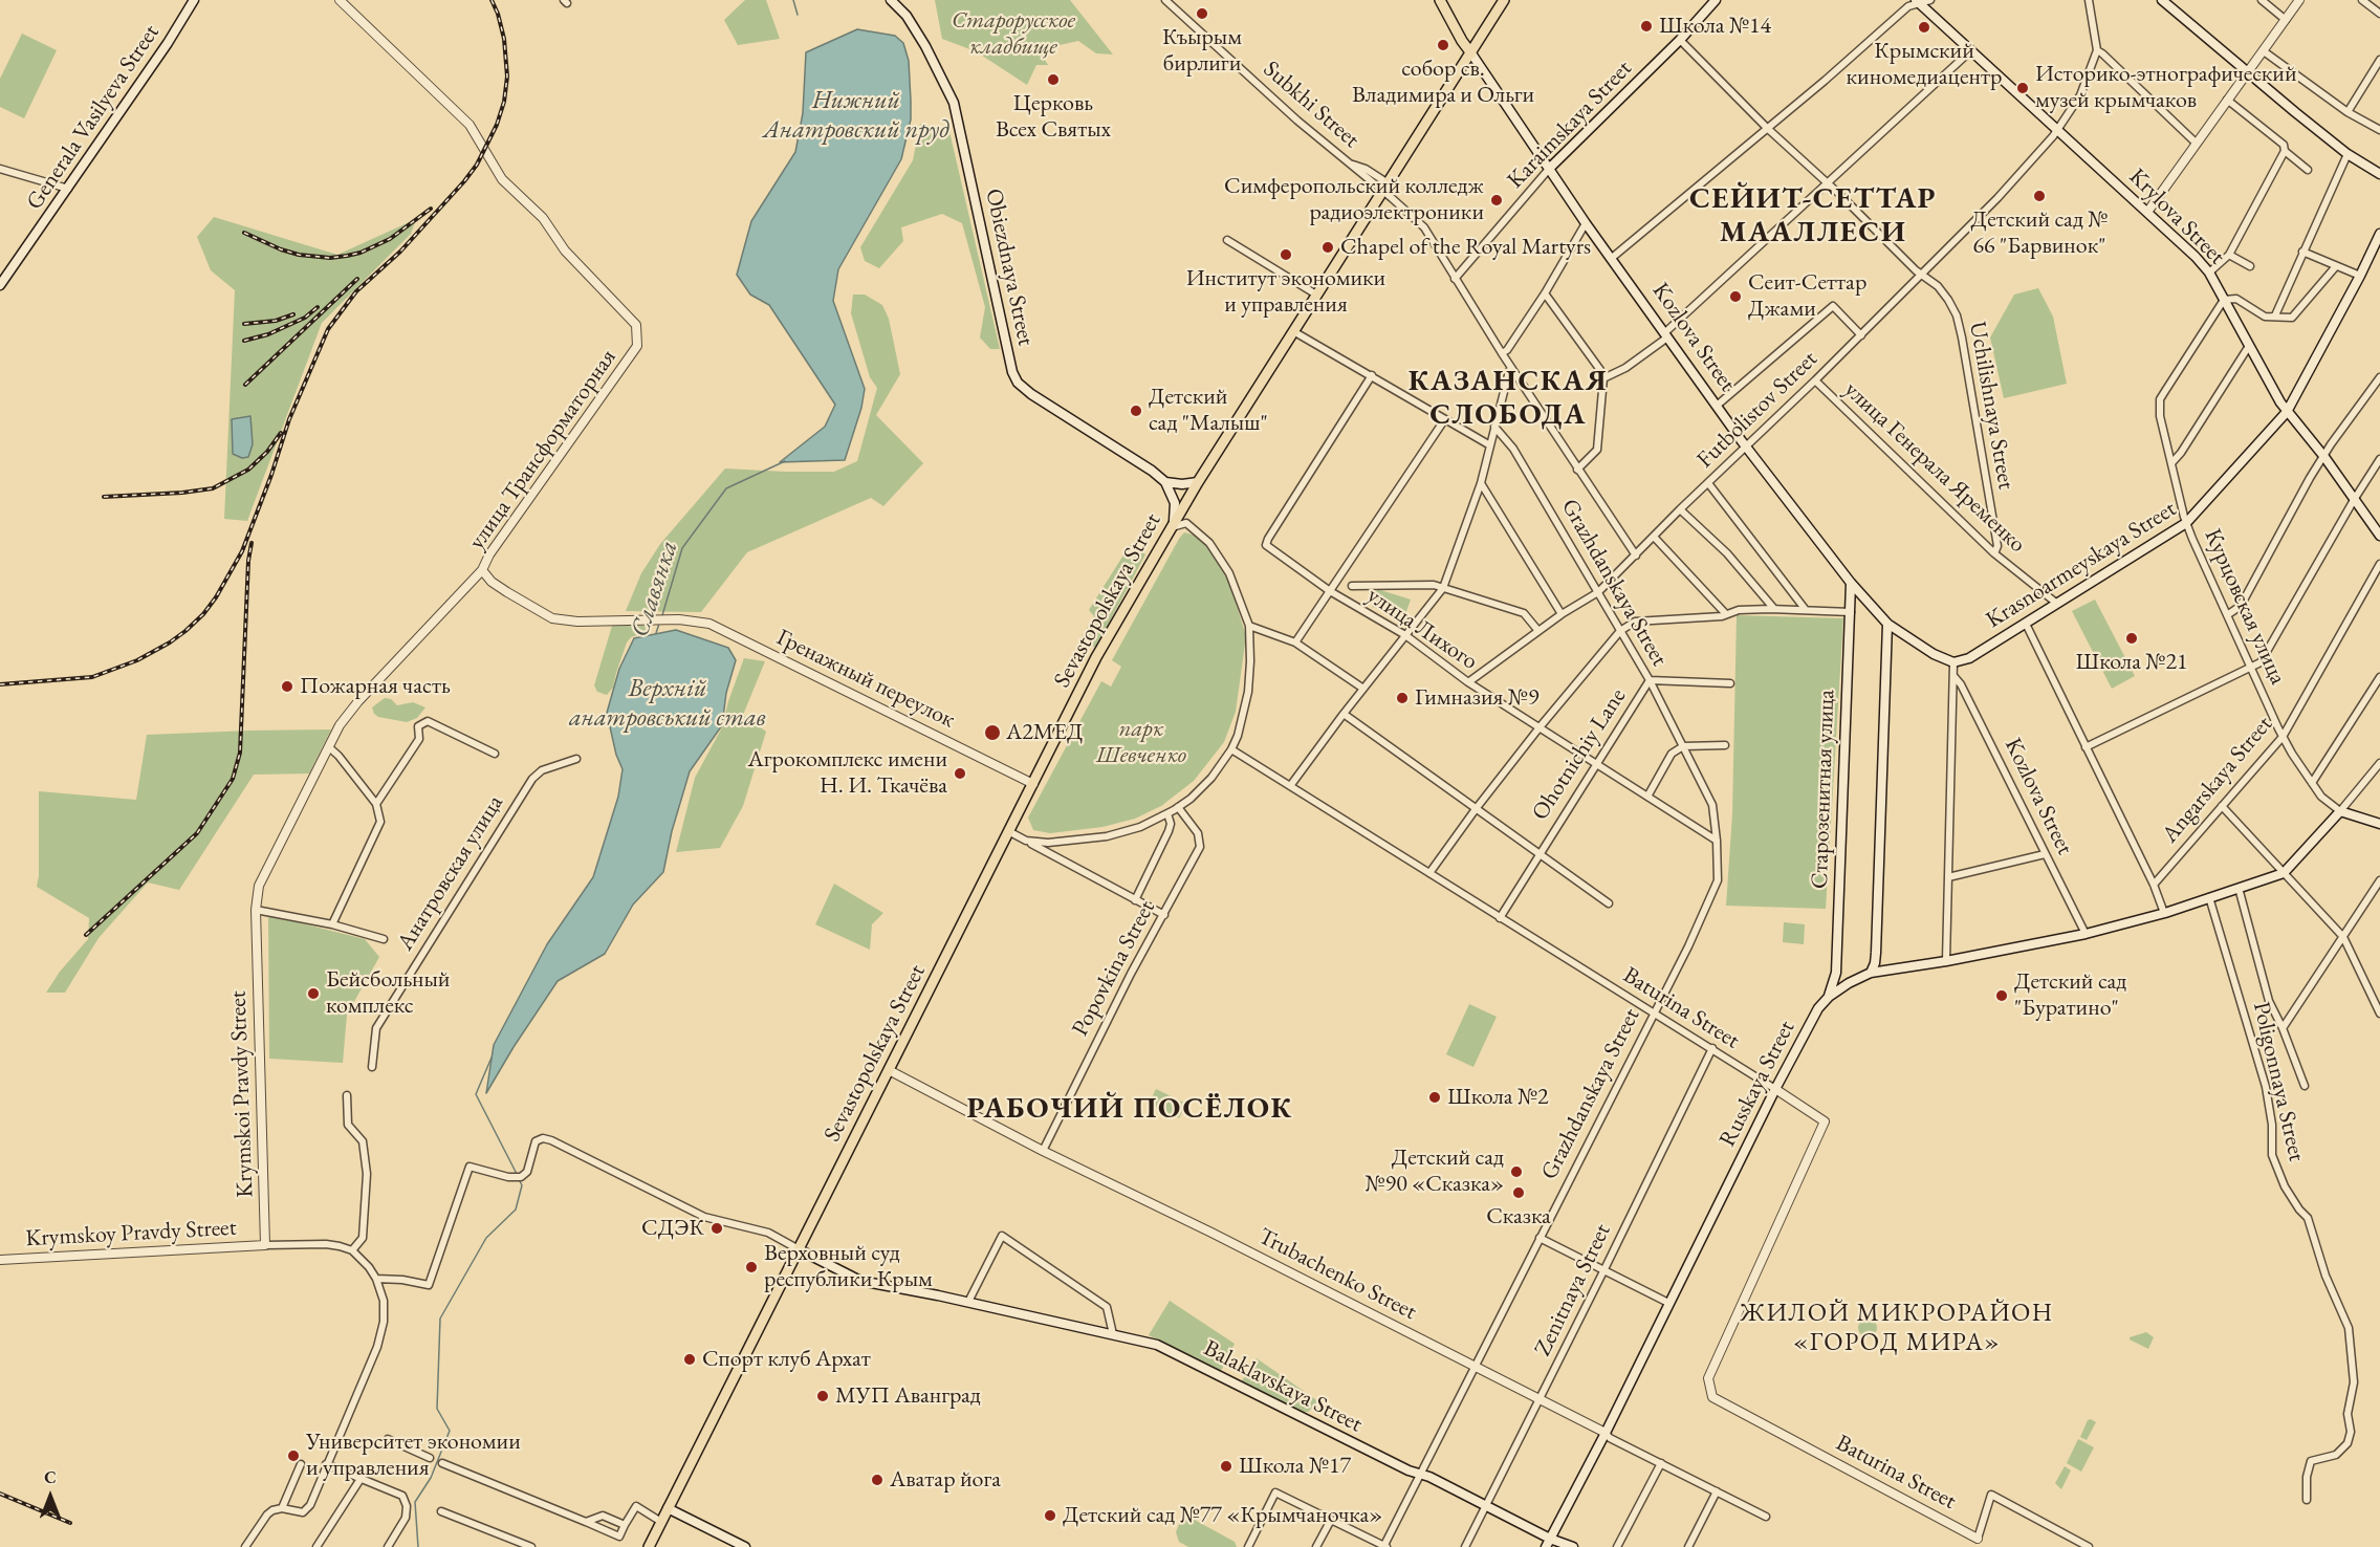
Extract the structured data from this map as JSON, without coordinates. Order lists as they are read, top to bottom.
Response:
{
  "streets": {
    "main road": [
      "Generala Vasilyeva Street",
      "Karaimskaya Street",
      "Krylova Street",
      "Obiezdnaya Street",
      "Kozlova Street",
      "Krasnoarmeyskaya Street",
      "Sevastopolskaya Street",
      "Курцовская улица",
      "Старозенитная улица",
      "Russkaya Street",
      "Balaklavskaya Street"
    ],
    "street": [
      "Subkhi Street",
      "Uchilishnaya Street",
      "Futbolistov Street",
      "улица Трансформаторная",
      "улица Генерала Яременко",
      "Grazhdanskaya Street",
      "улица Лихого",
      "Гренажный переулок",
      "Ohotnichiy Lane",
      "Angarskaya Street",
      "Анатровская улица",
      "Popovkina Street",
      "Baturina Street",
      "Poligonnaya Street",
      "Krymskoi Pravdy Street",
      "Krymskoy Pravdy Street",
      "Trubachenko Street",
      "Zenitnaya Street"
    ]
  },
  "crossings": [
    ["Karaimskaya Street", "Kozlova Street"],
    ["Karaimskaya Street", "Uchilishnaya Street"],
    ["Krylova Street", "Futbolistov Street"],
    ["Krylova Street", "Krasnoarmeyskaya Street"],
    ["Krylova Street", "Курцовская улица"],
    ["Kozlova Street", "Futbolistov Street"],
    ["Kozlova Street", "Krasnoarmeyskaya Street"],
    ["Kozlova Street", "Sevastopolskaya Street"],
    ["Kozlova Street", "Старозенитная улица"],
    ["Uchilishnaya Street", "Futbolistov Street"],
    ["Uchilishnaya Street", "улица Генерала Яременко"],
    ["Futbolistov Street", "улица Генерала Яременко"],
    ["Futbolistov Street", "Grazhdanskaya Street"],
    ["Futbolistov Street", "улица Лихого"],
    ["улица Трансформаторная", "Гренажный переулок"],
    ["улица Трансформаторная", "Krymskoi Pravdy Street"],
    ["улица Генерала Яременко", "Krasnoarmeyskaya Street"],
    ["Krasnoarmeyskaya Street", "Курцовская улица"],
    ["Grazhdanskaya Street", "улица Лихого"],
    ["Grazhdanskaya Street", "Ohotnichiy Lane"],
    ["Grazhdanskaya Street", "Baturina Street"],
    ["Grazhdanskaya Street", "Trubachenko Street"],
    ["Grazhdanskaya Street", "Balaklavskaya Street"],
    ["Sevastopolskaya Street", "Гренажный переулок"],
    ["Sevastopolskaya Street", "Trubachenko Street"],
    ["Sevastopolskaya Street", "Balaklavskaya Street"],
    ["Курцовская улица", "Angarskaya Street"],
    ["улица Лихого", "Ohotnichiy Lane"],
    ["Гренажный переулок", "Krymskoi Pravdy Street"],
    ["Ohotnichiy Lane", "Baturina Street"],
    ["Старозенитная улица", "Russkaya Street"],
    ["Popovkina Street", "Trubachenko Street"],
    ["Baturina Street", "Russkaya Street"],
    ["Baturina Street", "Zenitnaya Street"],
    ["Russkaya Street", "Trubachenko Street"],
    ["Russkaya Street", "Balaklavskaya Street"],
    ["Krymskoi Pravdy Street", "Krymskoy Pravdy Street"],
    ["Trubachenko Street", "Zenitnaya Street"],
    ["Zenitnaya Street", "Balaklavskaya Street"]
  ],
  "districts": [
    "СЕЙИТ-СЕТТАР МААЛЛЕСИ",
    "КАЗАНСКАЯ СЛОБОДА",
    "РАБОЧИЙ ПОСЁЛОК",
    "ЖИЛОЙ МИКРОРАЙОН «ГОРОД МИРА»"
  ],
  "water": ["Нижний Анатровский пруд", "Славянка", "Верхній анатровський став"],
  "parks": ["Старорусское кладбище", "парк Шевченко"],
  "places": [
    "Къырым бирлиги",
    "Школа №14",
    "Крымский киномедиацентр",
    "собор св. Владимира и Ольги",
    "Церковь Всех Святых",
    "Историко-этнографический музей крымчаков",
    "Детский сад № 66 \"Барвинок\"",
    "Симферопольский колледж радиоэлектроники",
    "Chapel of the Royal Martyrs",
    "Институт экономики и управления",
    "Сеит-Сеттар Джами",
    "Детский сад \"Малыш\"",
    "Школа №21",
    "Пожарная часть",
    "Гимназия №9",
    "А2МЕД",
    "Агрокомплекс имени Н. И. Ткачёва",
    "Бейсбольный комплекс",
    "Детский сад \"Буратино\"",
    "Школа №2",
    "Детский сад №90 «Сказка»",
    "Сказка",
    "СДЭК",
    "Верховный суд республики Крым",
    "Спорт клуб Архат",
    "МУП Аванград",
    "Университет экономии и управления",
    "Школа №17",
    "Аватар йога",
    "Детский сад №77 «Крымчаночка»"
  ],
  "north": "top"
}
